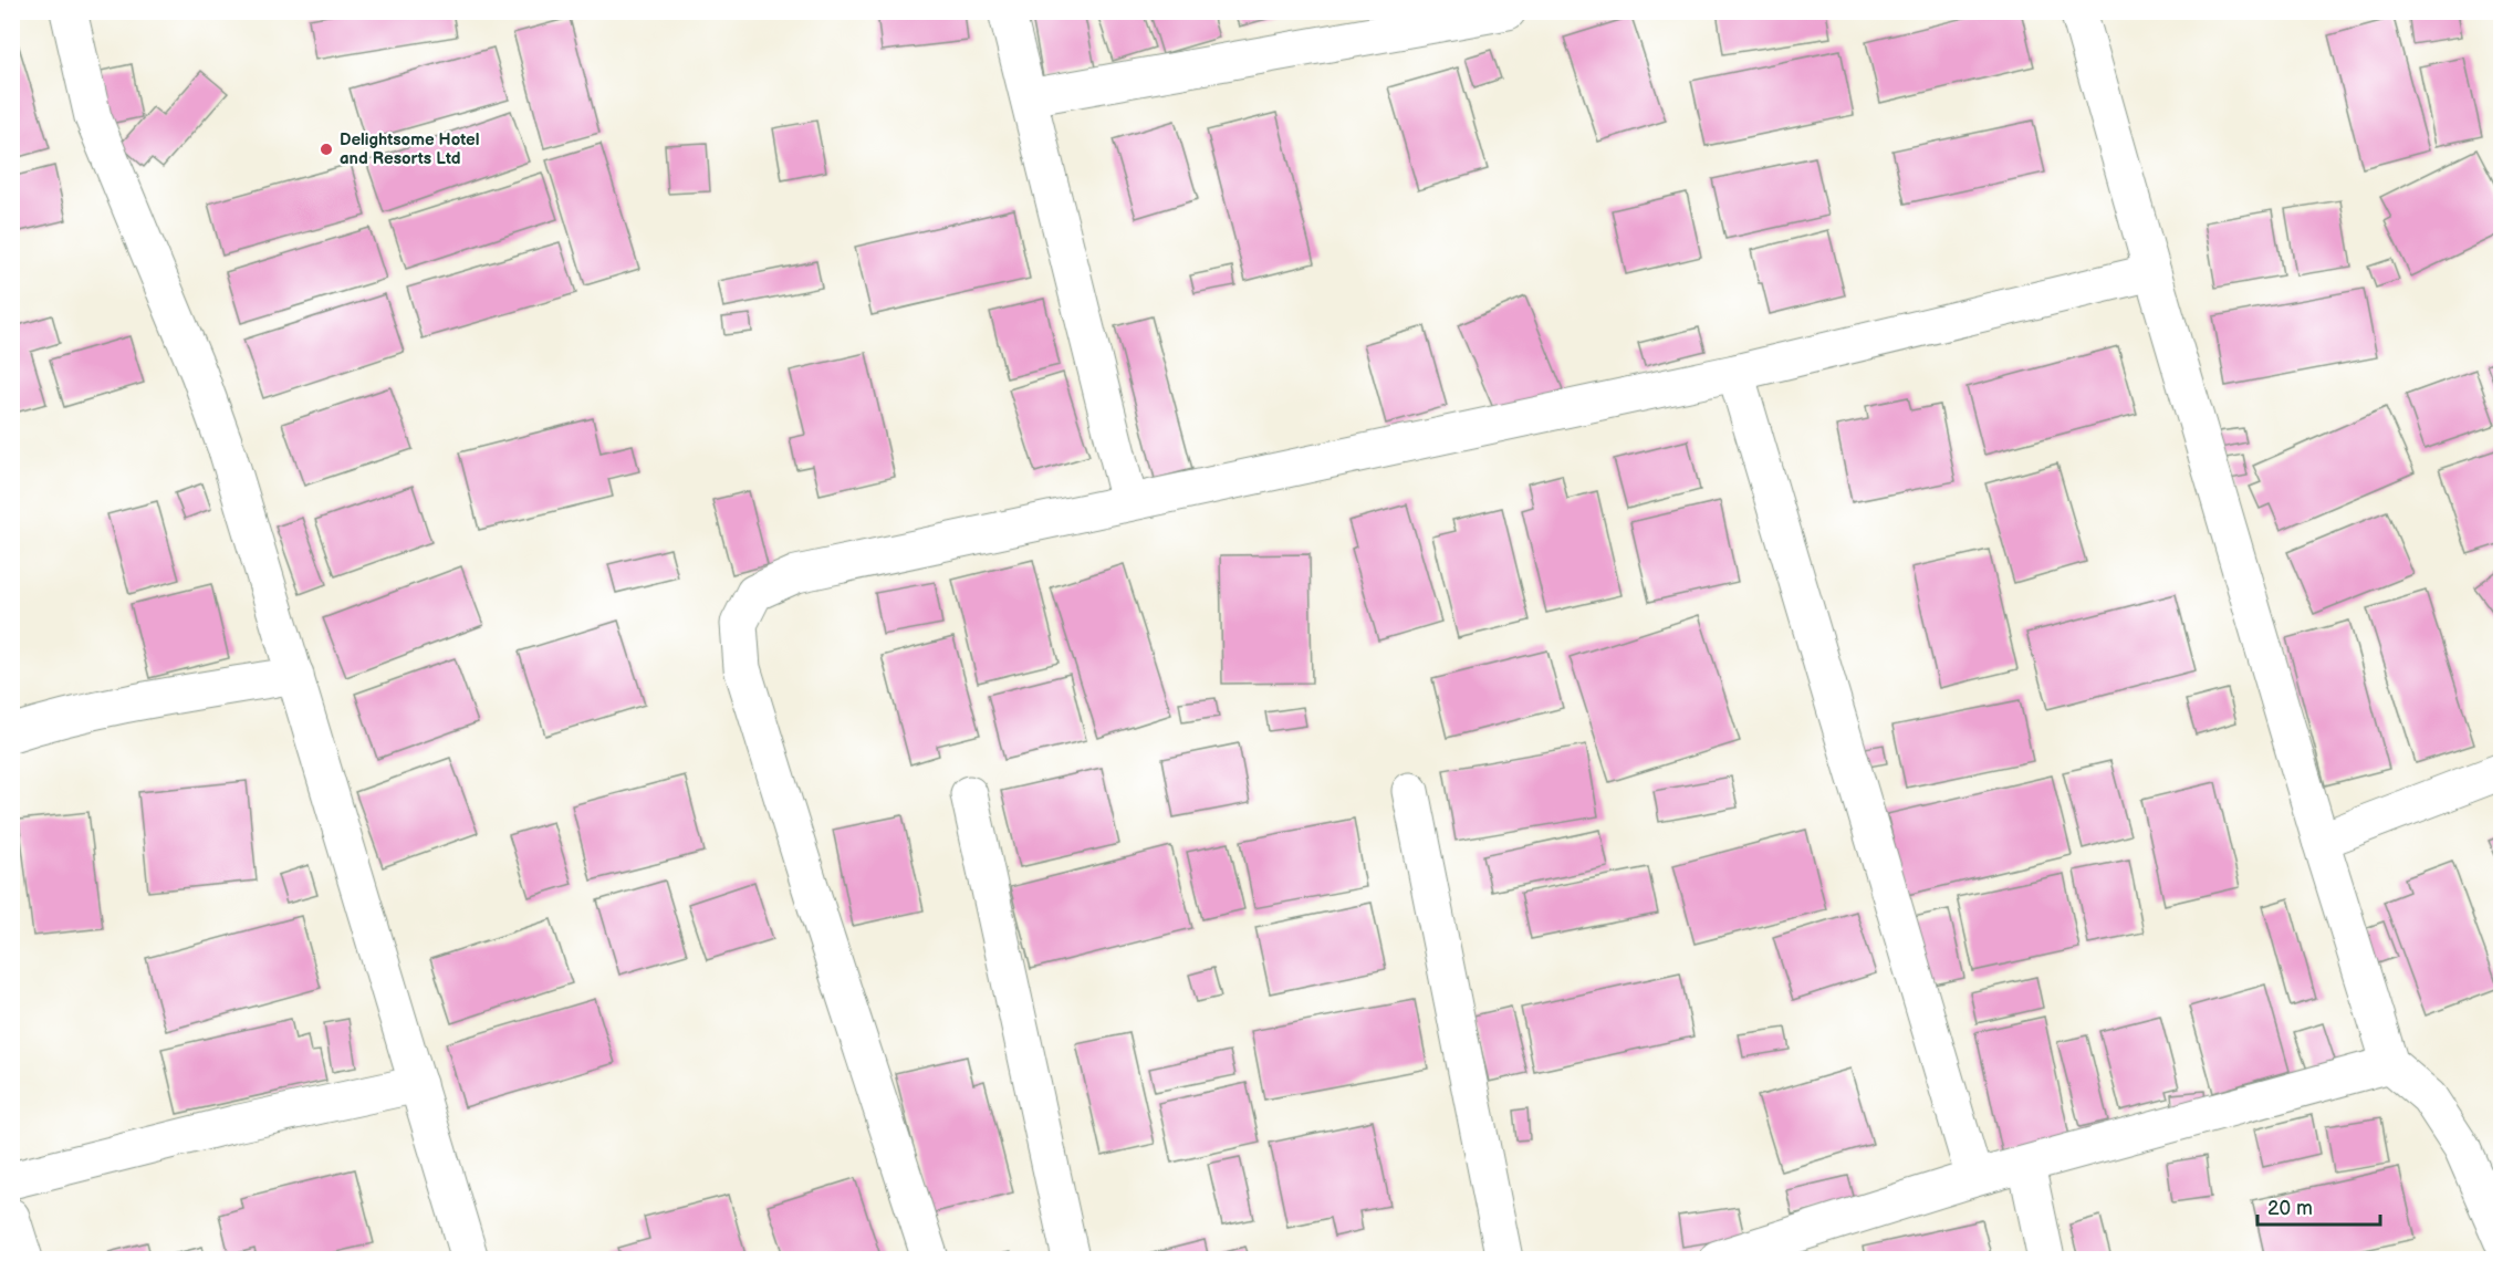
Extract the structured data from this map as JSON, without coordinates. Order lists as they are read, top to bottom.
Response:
{
  "places": ["Delightsome Hotel and Resorts Ltd"],
  "scale_bar": "20 m"
}
